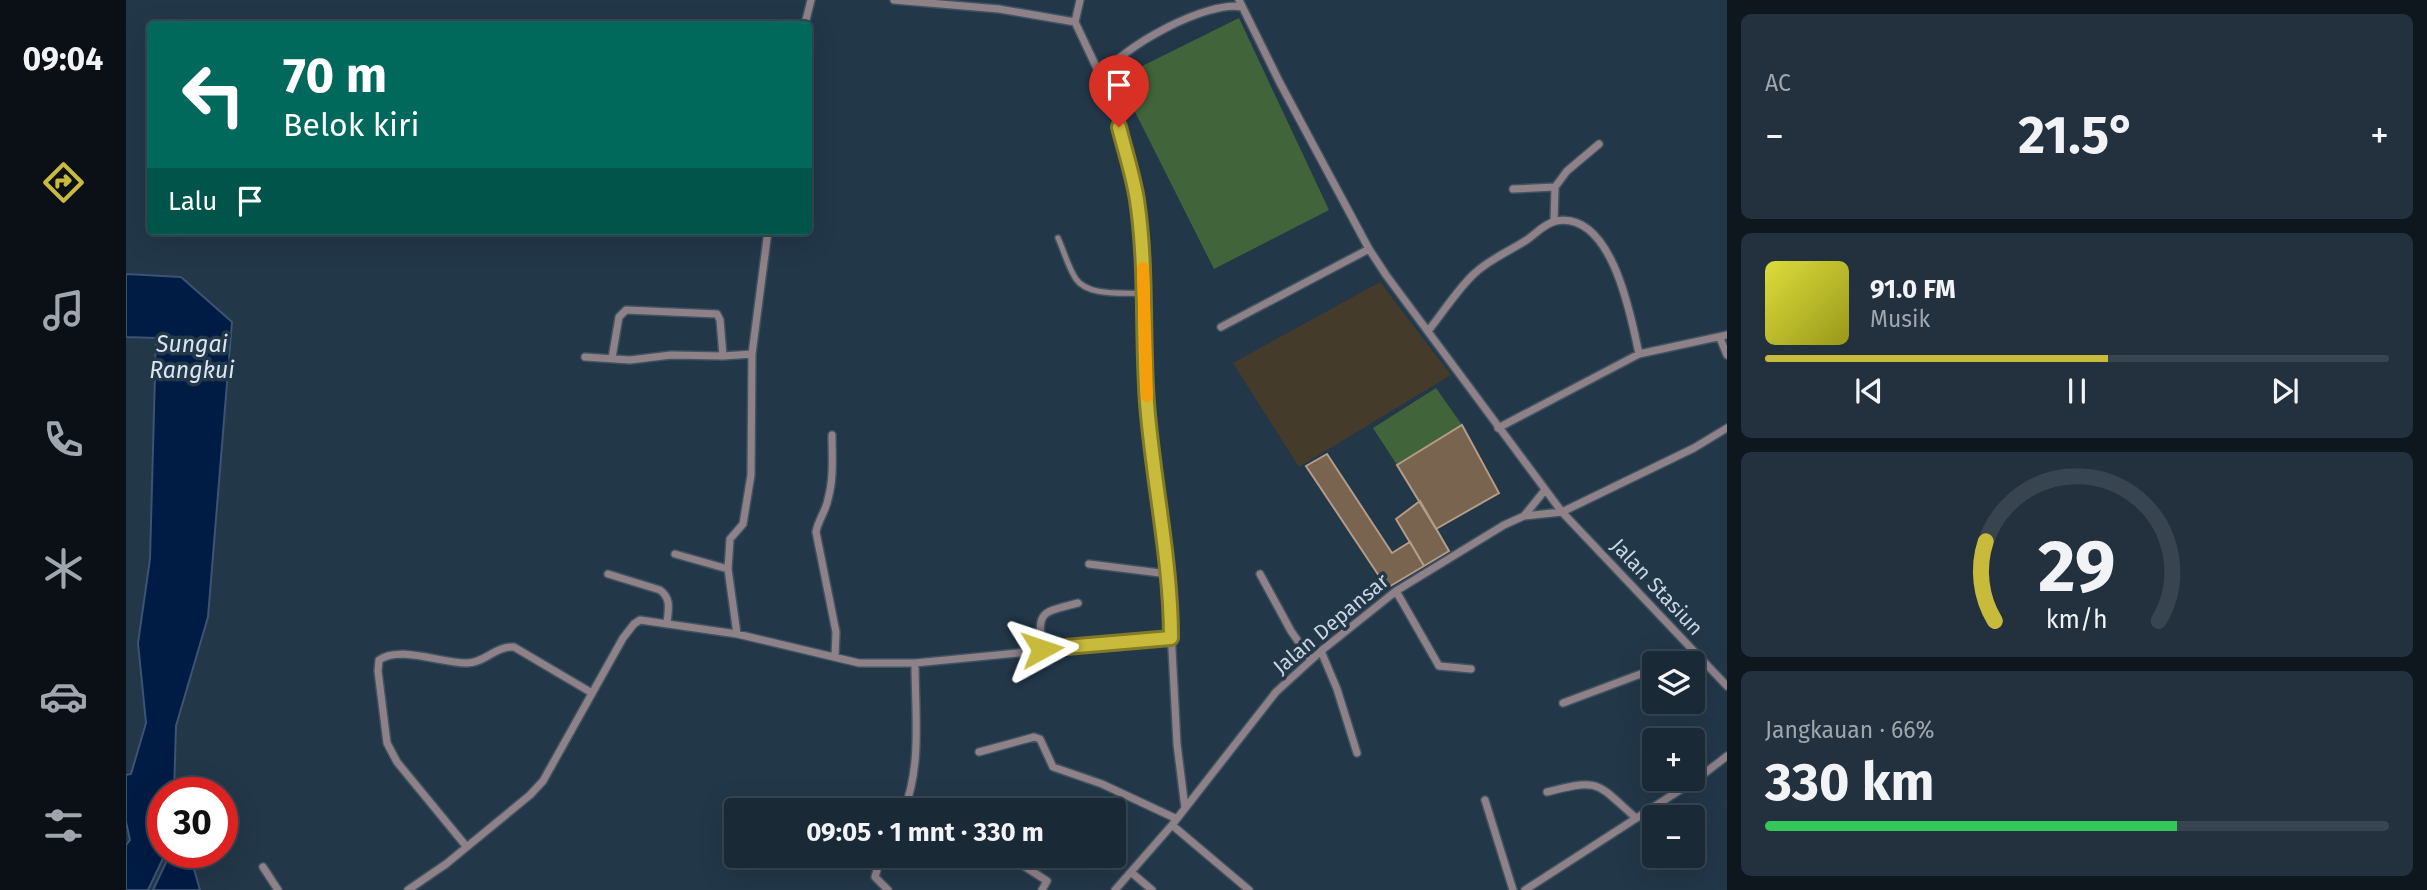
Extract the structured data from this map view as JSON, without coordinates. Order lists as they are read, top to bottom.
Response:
{
  "streets": {
    "street": ["Jalan Stasiun", "Jalan Depansar"]
  },
  "crossings": [
    ["Jalan Stasiun", "Jalan Depansar"]
  ],
  "water": ["Sungai Rangkui"],
  "page": {
    "tabs": "09:04",
    "tile": [
      "AC",
      ["Jangkauan · 66%", "330 km"]
    ],
    "turn": ["70 m", "Belok kiri"],
    "heat": ["−", "21.5°", "+"],
    "then": "Lalu",
    "song": ["91.0 FM", "Musik"],
    "map_buttons": ["+", "−"],
    "limit": "30",
    "trip": "09:05 · 1 mnt · 330 m",
    "gauge": ["29", "km/h"]
  }
}
